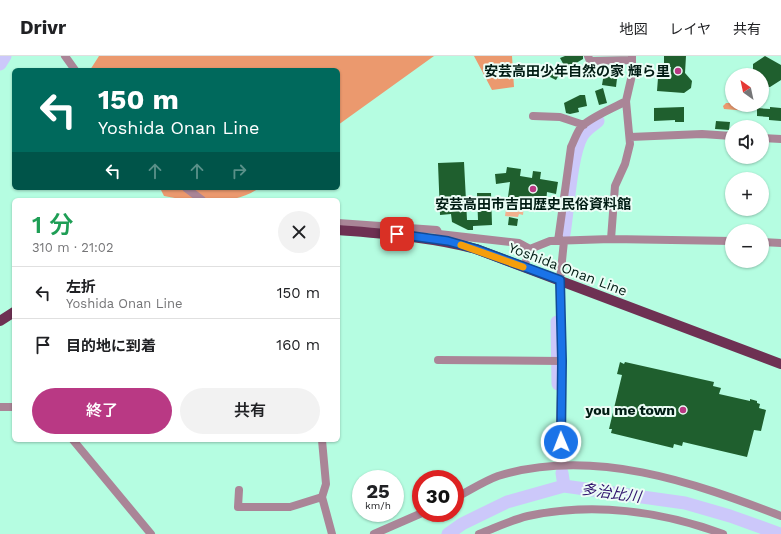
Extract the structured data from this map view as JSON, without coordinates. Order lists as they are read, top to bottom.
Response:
{
  "streets": {
    "main road": ["Yoshida Onan Line"]
  },
  "water": ["多治比川"],
  "places": ["安芸高田少年自然の家 輝ら里", "安芸高田市吉田歴史民俗資料館", "you me town"],
  "north": "top left",
  "page": {
    "header": "Drivr",
    "nav": ["地図", "レイヤ", "共有"],
    "map_buttons": ["+", "−"],
    "turn": ["150 m", "Yoshida Onan Line"],
    "heading": ["1 分", "310 m · 21:02"],
    "list": [
      {
        "name": "左折",
        "note": "Yoshida Onan Line",
        "value": "150 m"
      },
      {
        "name": "目的地に到着",
        "value": "160 m"
      }
    ],
    "buttons": ["終了", "共有"],
    "speed": "25 km/h",
    "limit": "30"
  }
}
